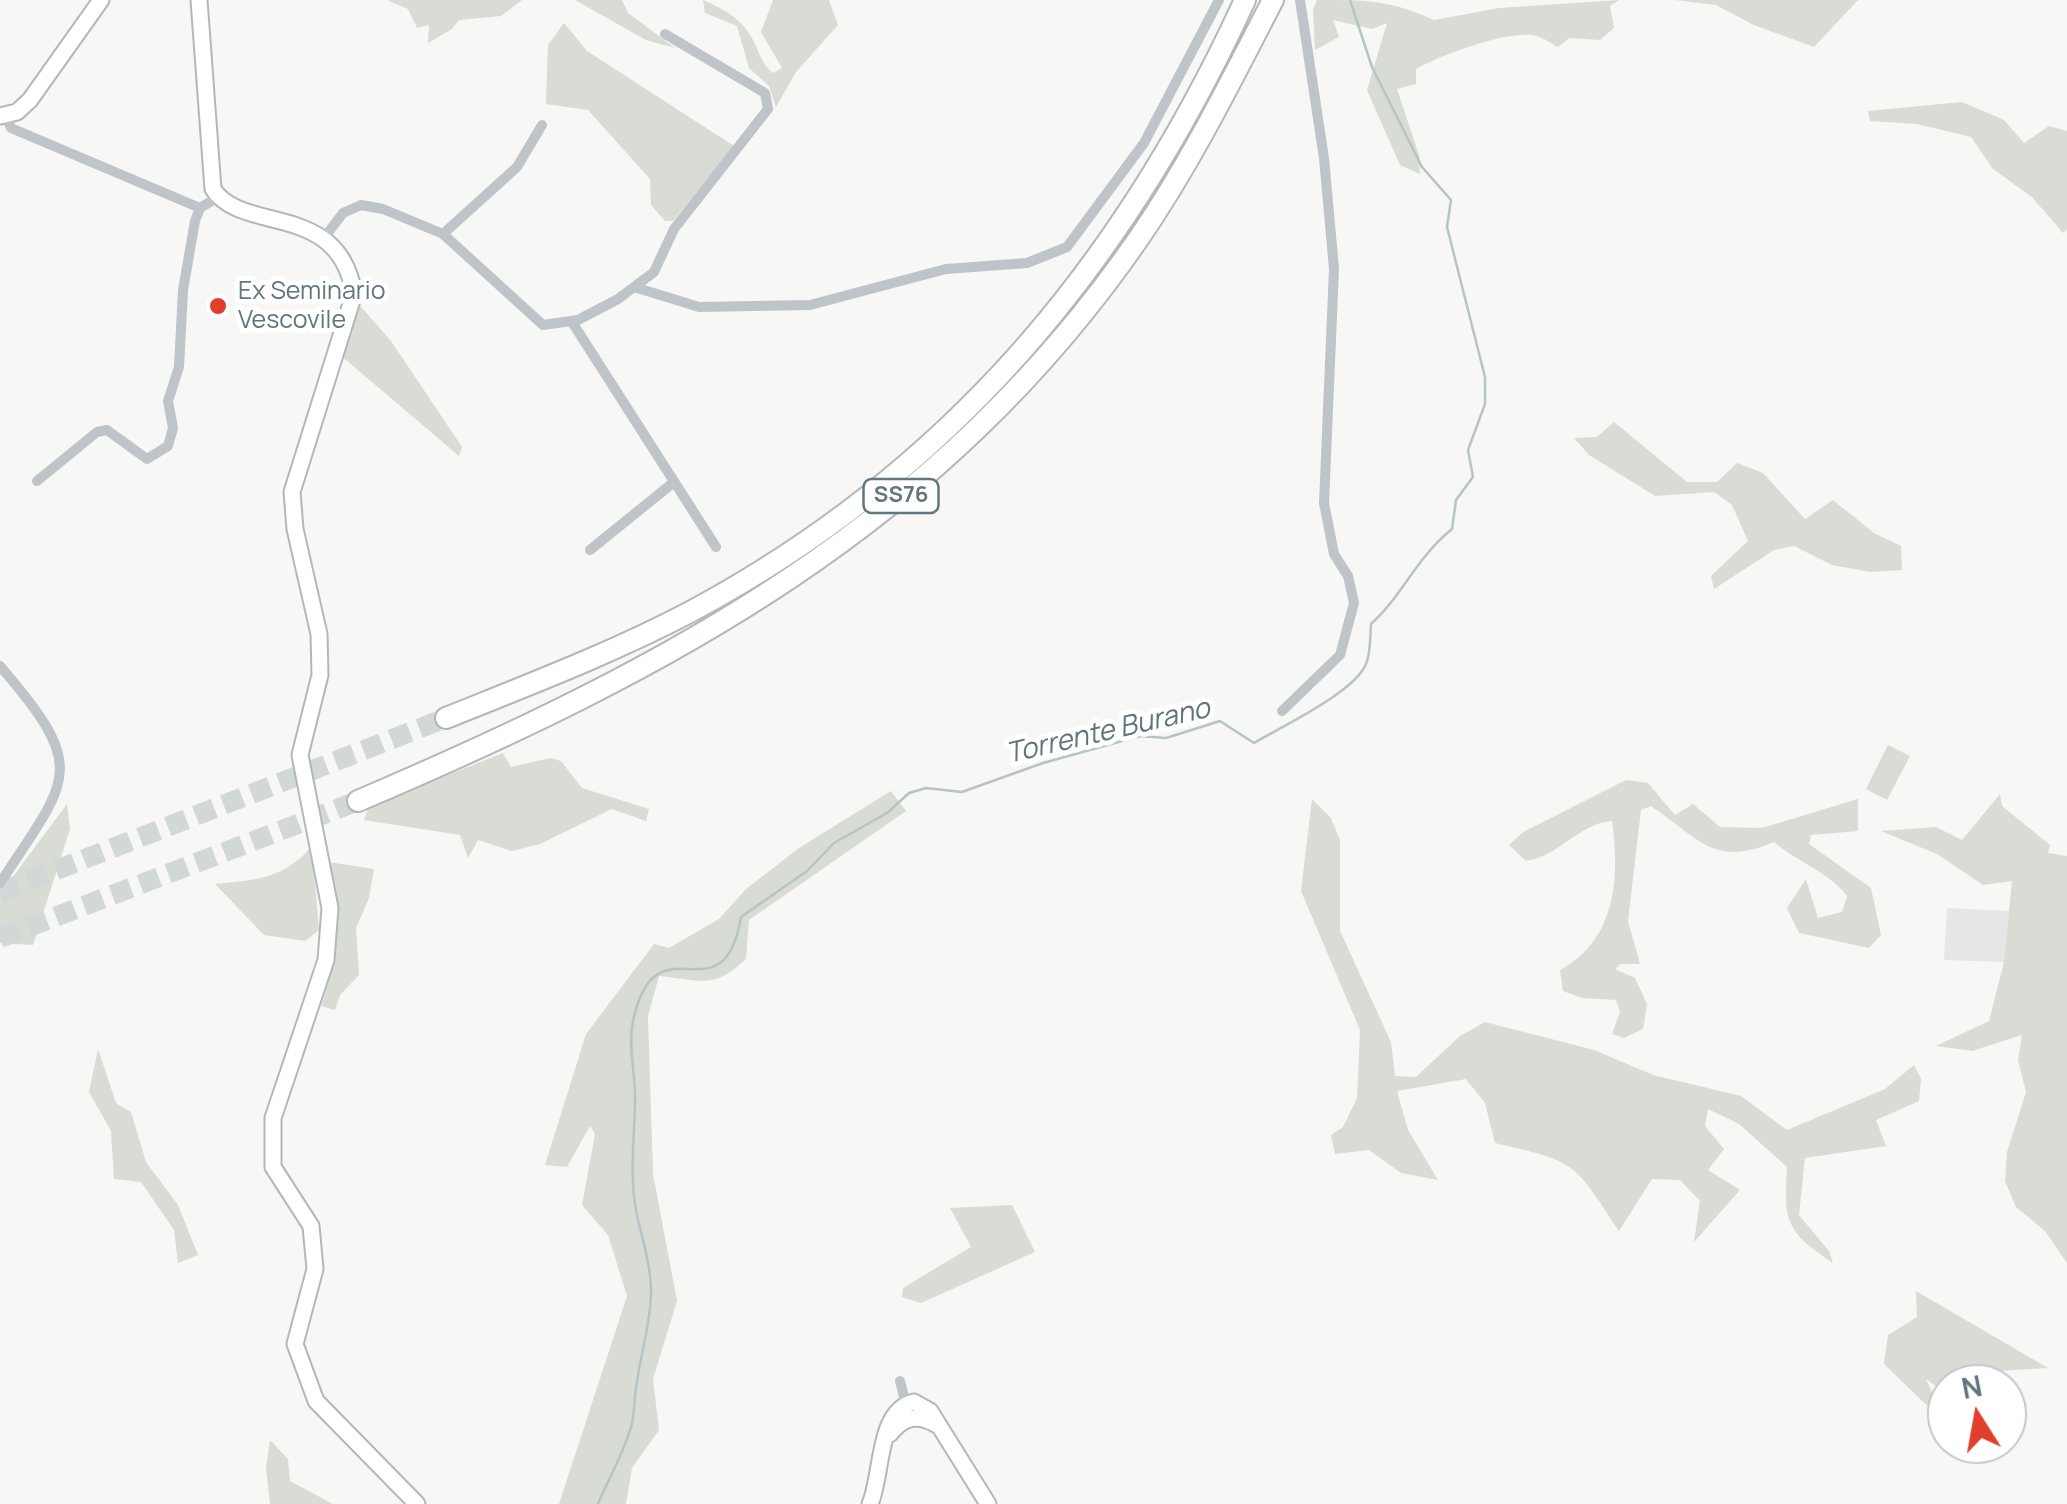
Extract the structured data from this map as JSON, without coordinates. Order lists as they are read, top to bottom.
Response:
{
  "streets": {
    "highway": ["SS76"]
  },
  "water": ["Torrente Burano"],
  "places": ["Ex Seminario Vescovile"],
  "north": "top"
}
